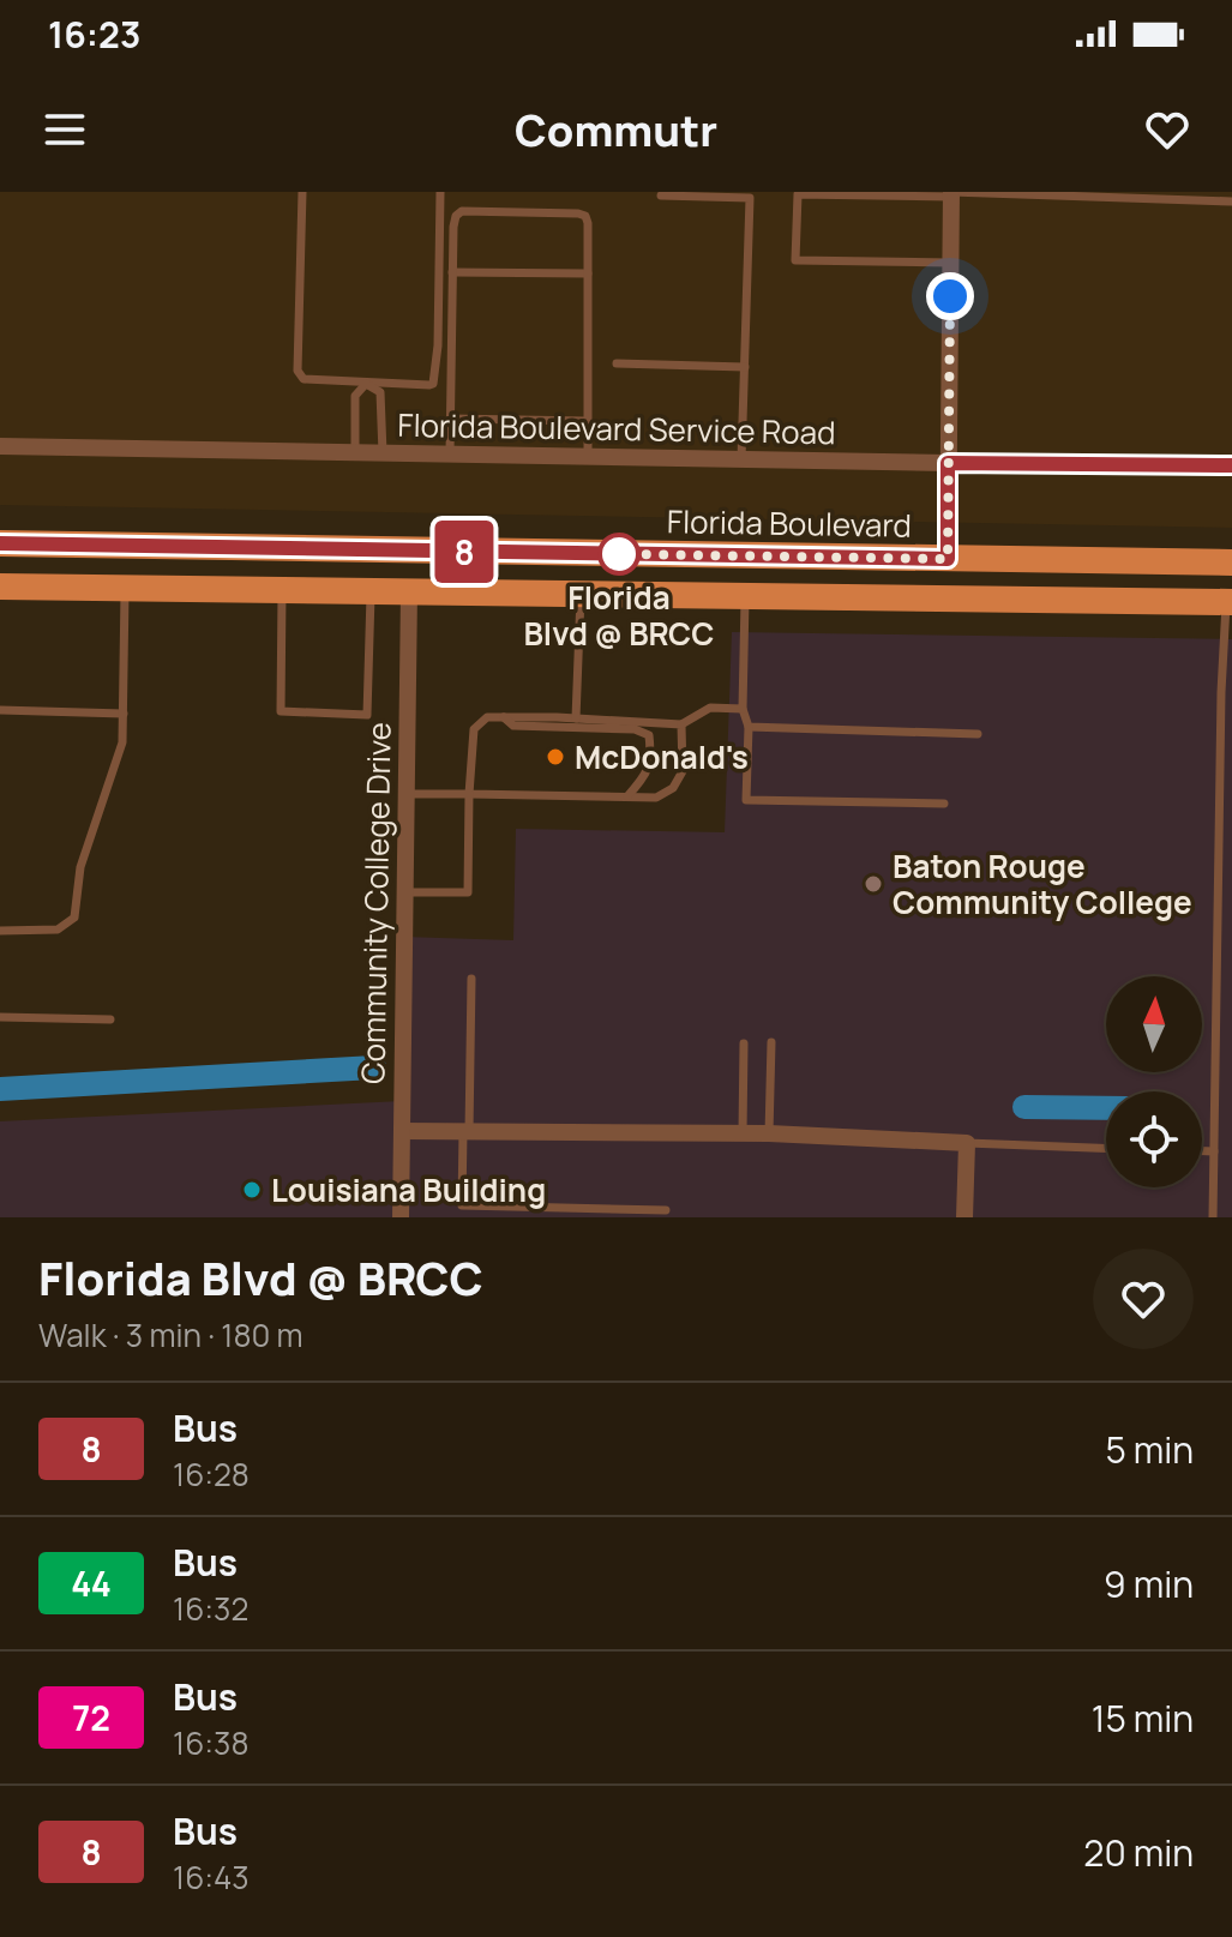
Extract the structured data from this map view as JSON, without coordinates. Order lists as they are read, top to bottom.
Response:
{
  "streets": {
    "main road": ["Florida Boulevard"],
    "street": ["Florida Boulevard Service Road", "Community College Drive"]
  },
  "places": [
    "Florida Blvd @ BRCC",
    "McDonald's",
    "Baton Rouge Community College",
    "Louisiana Building"
  ],
  "lines": ["bus line 8"],
  "north": "top",
  "page": {
    "status": "16:23",
    "header": "Commutr",
    "on_map": "8",
    "heading": ["Florida Blvd @ BRCC", "Walk · 3 min · 180 m"],
    "list": [
      {
        "mark": "8",
        "name": "Bus",
        "note": "16:28",
        "value": "5 min"
      },
      {
        "mark": "44",
        "name": "Bus",
        "note": "16:32",
        "value": "9 min"
      },
      {
        "mark": "72",
        "name": "Bus",
        "note": "16:38",
        "value": "15 min"
      },
      {
        "mark": "8",
        "name": "Bus",
        "note": "16:43",
        "value": "20 min"
      }
    ]
  }
}
